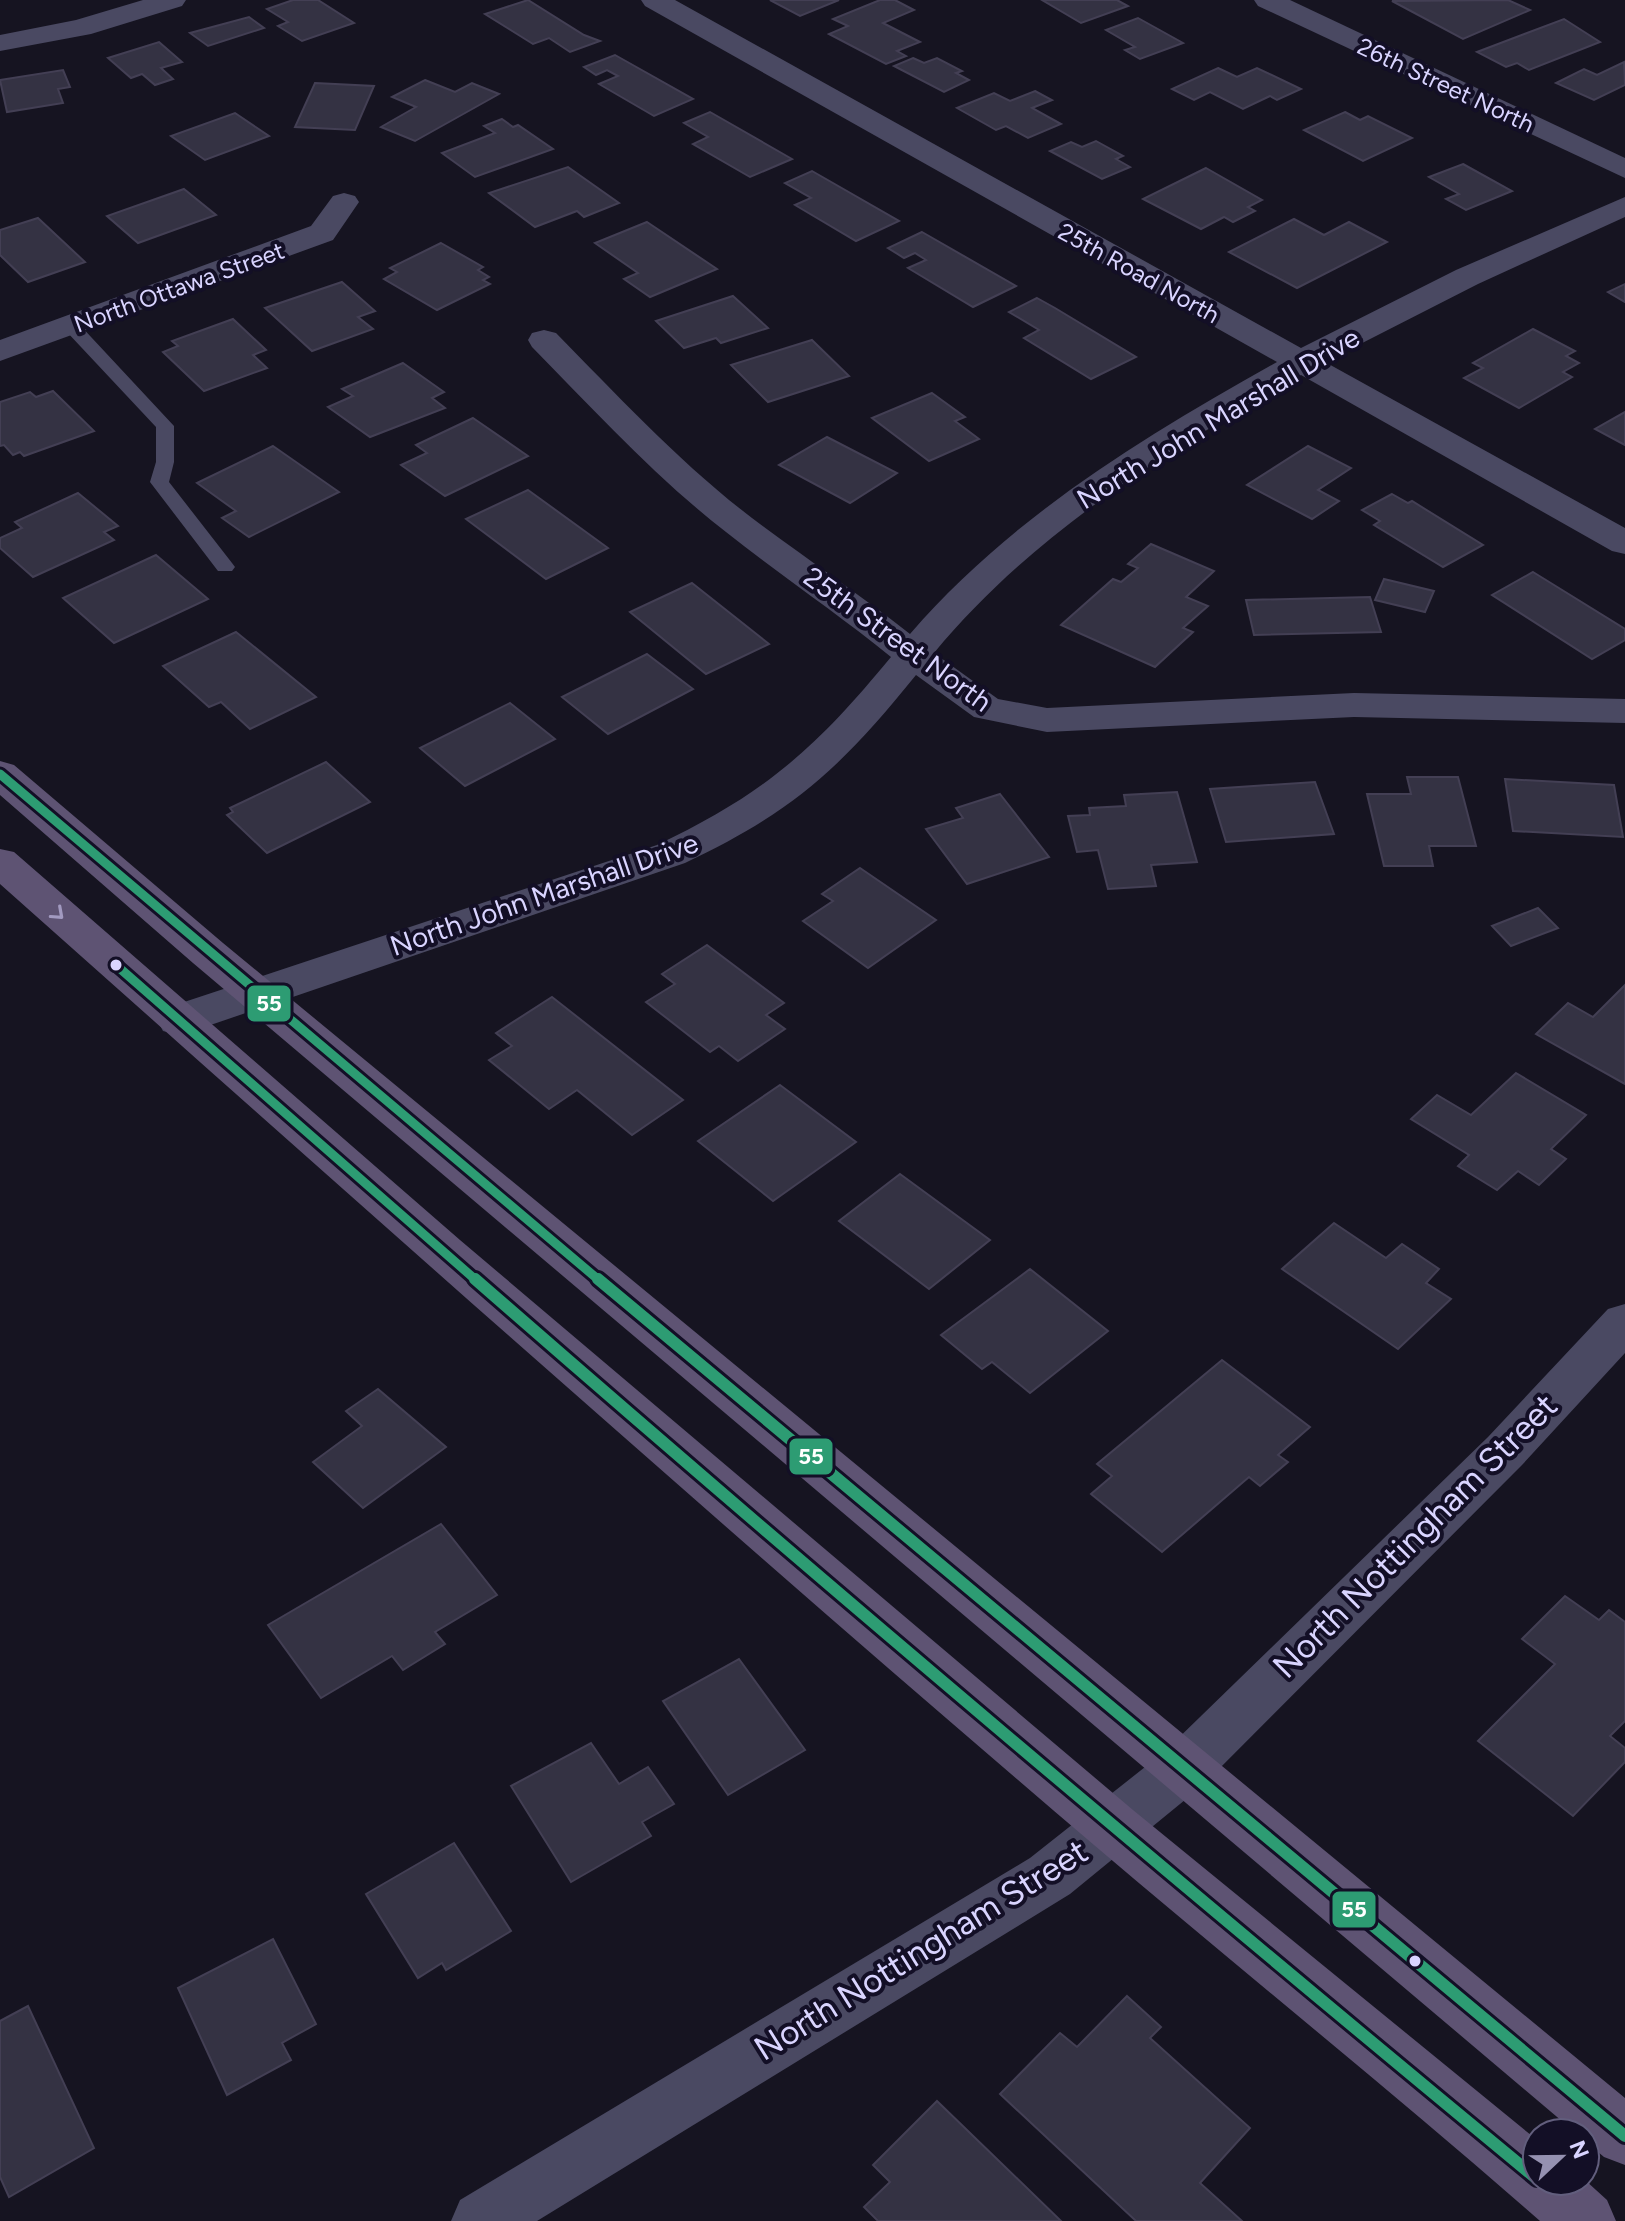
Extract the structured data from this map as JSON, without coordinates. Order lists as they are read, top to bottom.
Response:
{
  "streets": {
    "street": [
      "26th Street North",
      "25th Road North",
      "North Ottawa Street",
      "North John Marshall Drive",
      "25th Street North",
      "North Nottingham Street"
    ]
  },
  "crossings": [
    ["25th Road North", "North John Marshall Drive"],
    ["North John Marshall Drive", "25th Street North"]
  ],
  "lines": ["transit line 55"],
  "north": "right"
}
